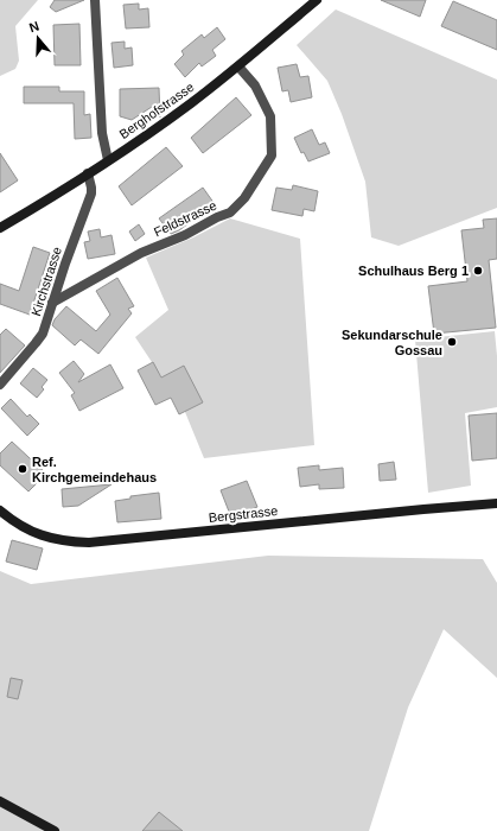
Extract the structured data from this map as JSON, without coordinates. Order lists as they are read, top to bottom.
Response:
{
  "streets": {
    "street": [
      "Berghofstrasse",
      "Feldstrasse",
      "Kirchstrasse",
      "Bergstrasse"
    ]
  },
  "crossings": [
    ["Berghofstrasse", "Feldstrasse"],
    ["Berghofstrasse", "Kirchstrasse"],
    ["Feldstrasse", "Kirchstrasse"]
  ],
  "places": ["Schulhaus Berg 1", "Sekundarschule Gossau", "Ref. Kirchgemeindehaus"],
  "north": "top"
}
